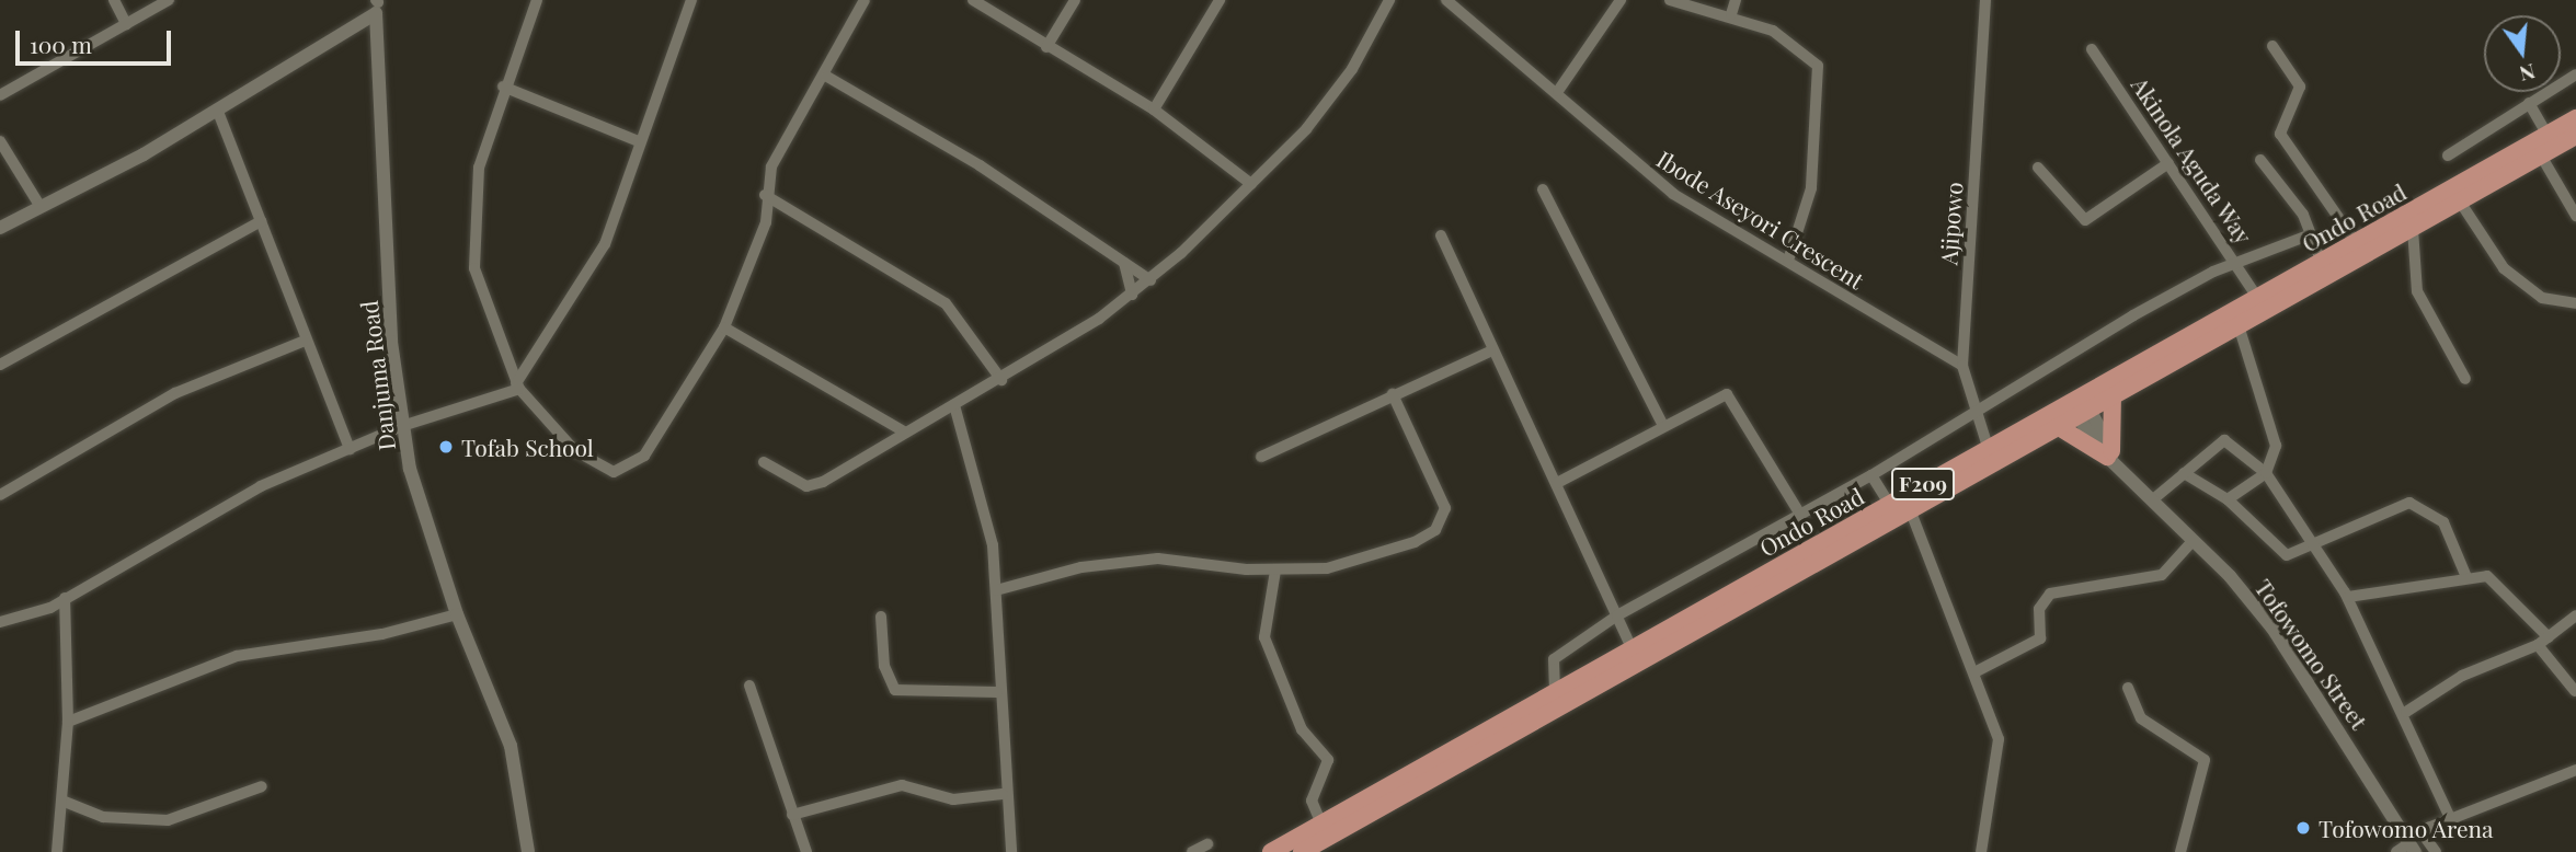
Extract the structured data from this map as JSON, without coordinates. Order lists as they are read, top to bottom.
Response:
{
  "streets": {
    "main road": ["Ondo Road", "F209"],
    "street": [
      "Akinola Aguda Way",
      "Ibode Aseyori Crescent",
      "Ajipowo",
      "Danjuma Road",
      "Tofowomo Street"
    ]
  },
  "crossings": [
    ["Akinola Aguda Way", "Ondo Road"],
    ["Ondo Road", "Ajipowo"],
    ["Ondo Road", "Tofowomo Street"],
    ["Ibode Aseyori Crescent", "Ajipowo"]
  ],
  "places": ["Tofab School", "Tofowomo Arena"],
  "scale_bar": "100 m",
  "north": "bottom"
}
